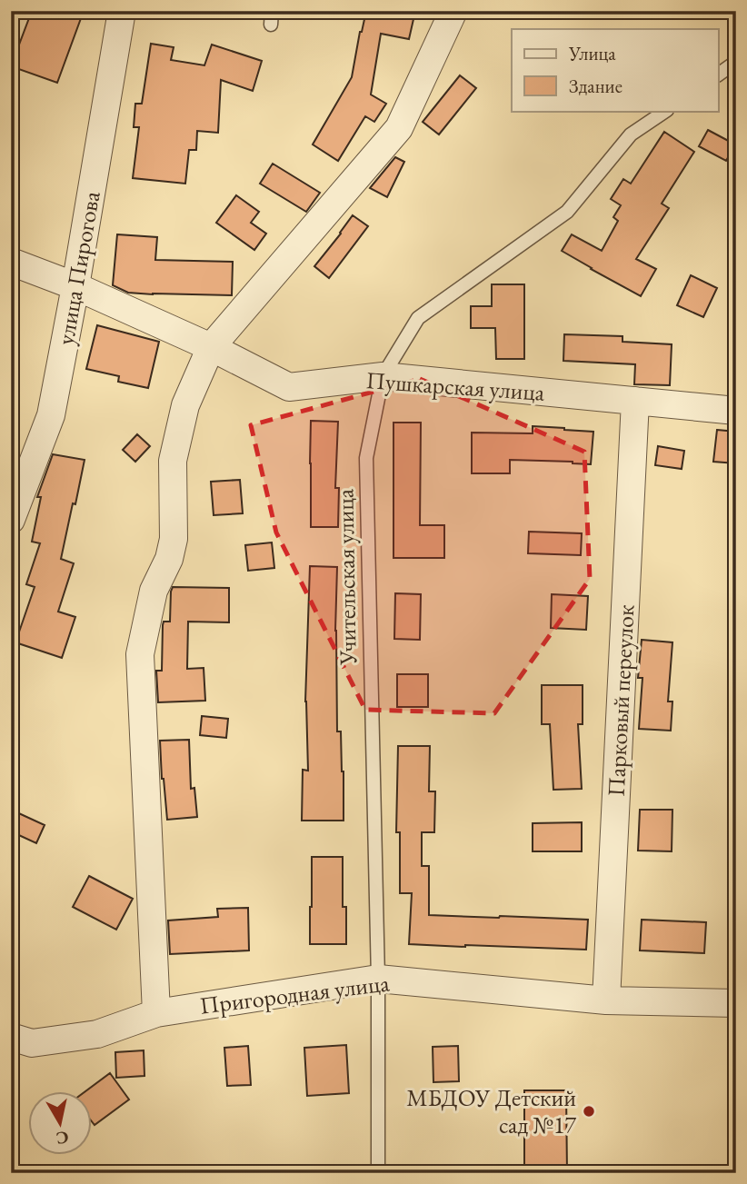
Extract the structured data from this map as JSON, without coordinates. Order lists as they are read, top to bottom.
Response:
{
  "streets": {
    "street": [
      "улица Пирогова",
      "Пушкарская улица",
      "Парковый переулок",
      "Пригородная улица"
    ],
    "lane": ["Учительская улица"]
  },
  "crossings": [
    ["улица Пирогова", "Пушкарская улица"],
    ["Пушкарская улица", "Учительская улица"],
    ["Пушкарская улица", "Парковый переулок"],
    ["Учительская улица", "Пригородная улица"],
    ["Парковый переулок", "Пригородная улица"]
  ],
  "places": ["МБДОУ Детский сад №17"],
  "legend": ["Улица", "Здание"],
  "north": "bottom"
}
